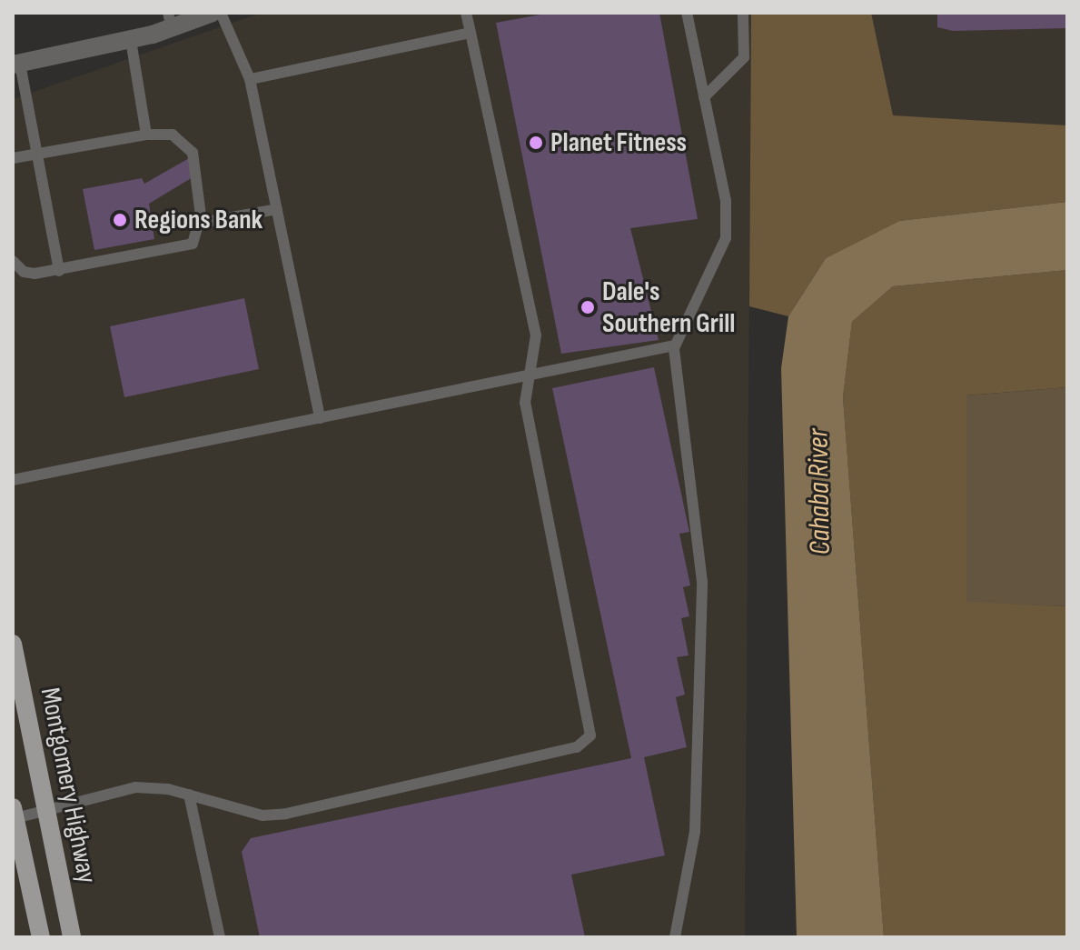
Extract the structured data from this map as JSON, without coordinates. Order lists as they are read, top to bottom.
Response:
{
  "streets": {
    "main road": ["Montgomery Highway"]
  },
  "water": ["Cahaba River"],
  "places": ["Planet Fitness", "Regions Bank", "Dale's Southern Grill"]
}
